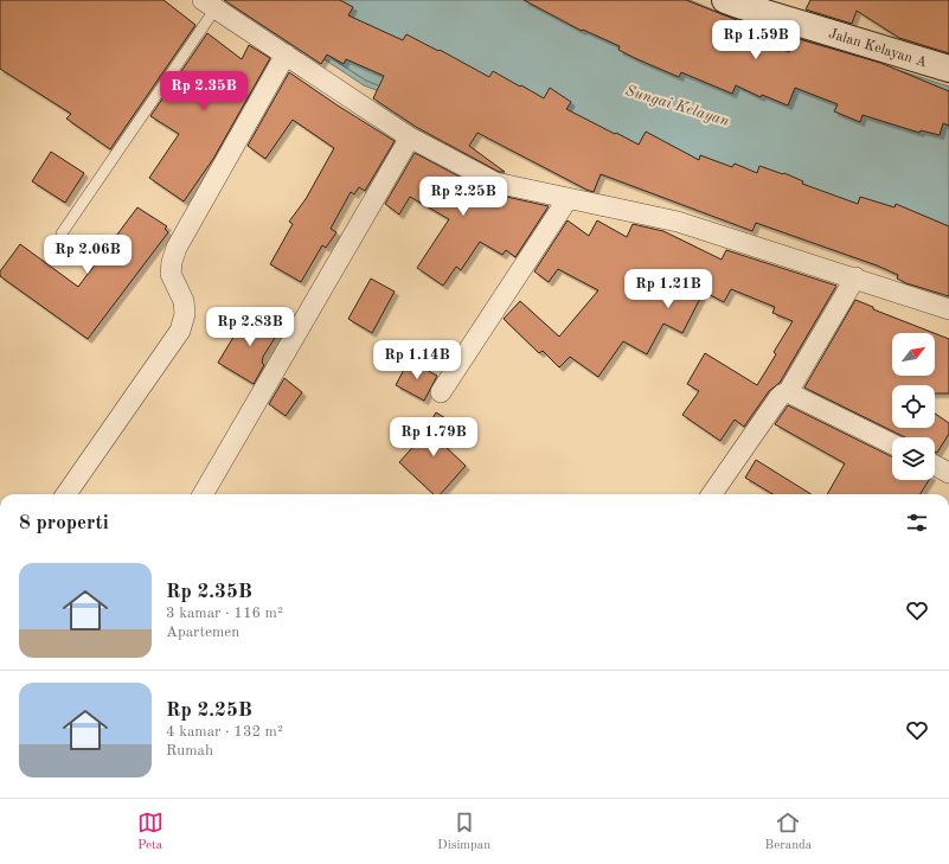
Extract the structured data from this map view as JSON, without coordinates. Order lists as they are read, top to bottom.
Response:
{
  "streets": {
    "street": ["Jalan Kelayan A"]
  },
  "water": ["Sungai Kelayan"],
  "north": "top right",
  "page": {
    "price": [
      "Rp 1.59B",
      "Rp 2.35B",
      "Rp 2.25B",
      "Rp 2.06B",
      "Rp 1.21B",
      "Rp 2.83B",
      "Rp 1.14B",
      "Rp 1.79B"
    ],
    "heading": "8 properti",
    "list": [
      {
        "name": "Rp 2.35B",
        "note": "3 kamar · 116 m² · Apartemen"
      },
      {
        "name": "Rp 2.25B",
        "note": "4 kamar · 132 m² · Rumah"
      }
    ],
    "tabs": ["Peta", "Disimpan", "Beranda"]
  }
}
